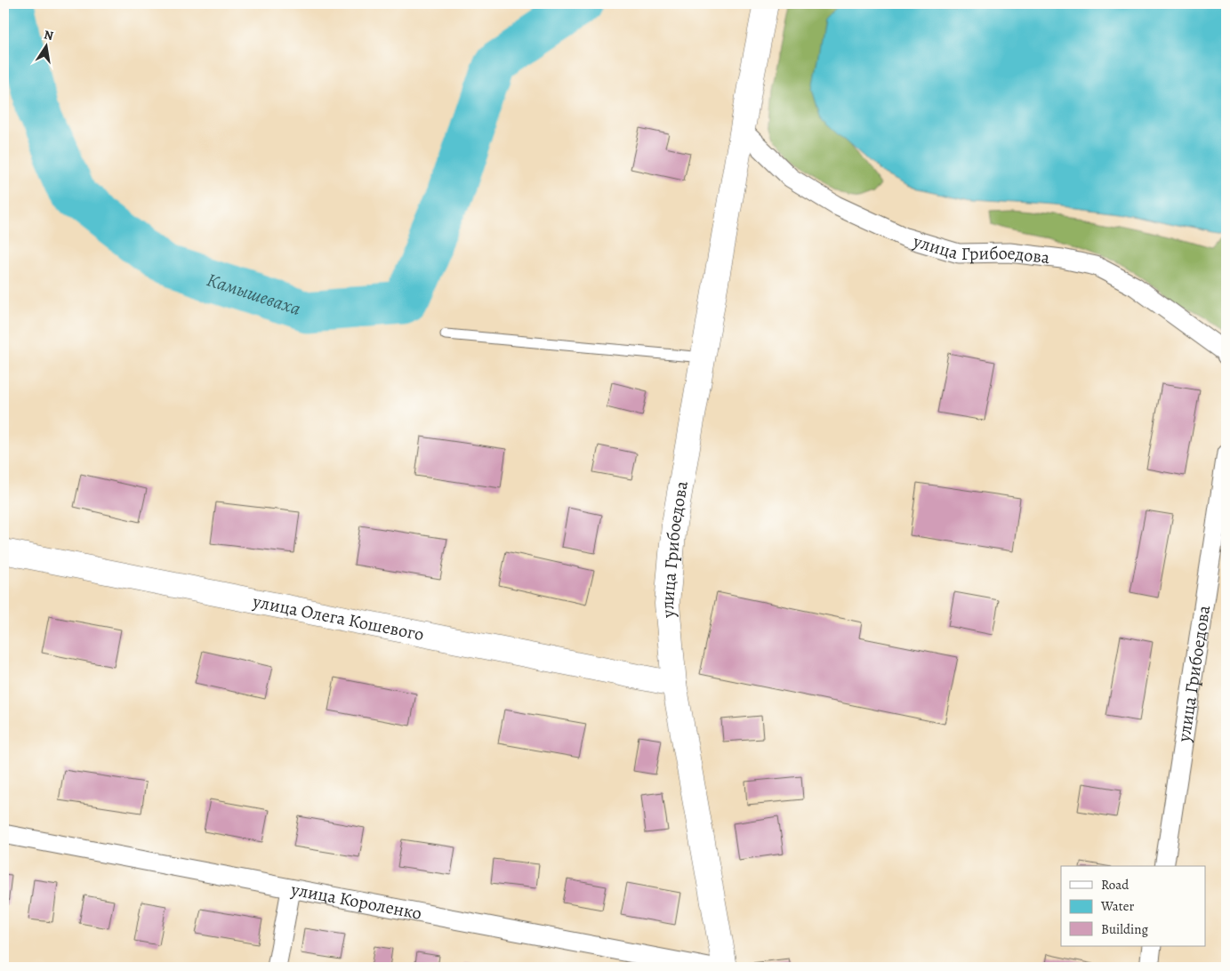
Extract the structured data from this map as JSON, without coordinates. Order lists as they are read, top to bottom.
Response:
{
  "streets": {
    "street": ["улица Грибоедова", "улица Олега Кошевого", "улица Короленко"]
  },
  "crossings": [
    ["улица Грибоедова", "улица Олега Кошевого"]
  ],
  "water": ["Камышеваха"],
  "legend": ["Road", "Water", "Building"],
  "north": "top"
}
